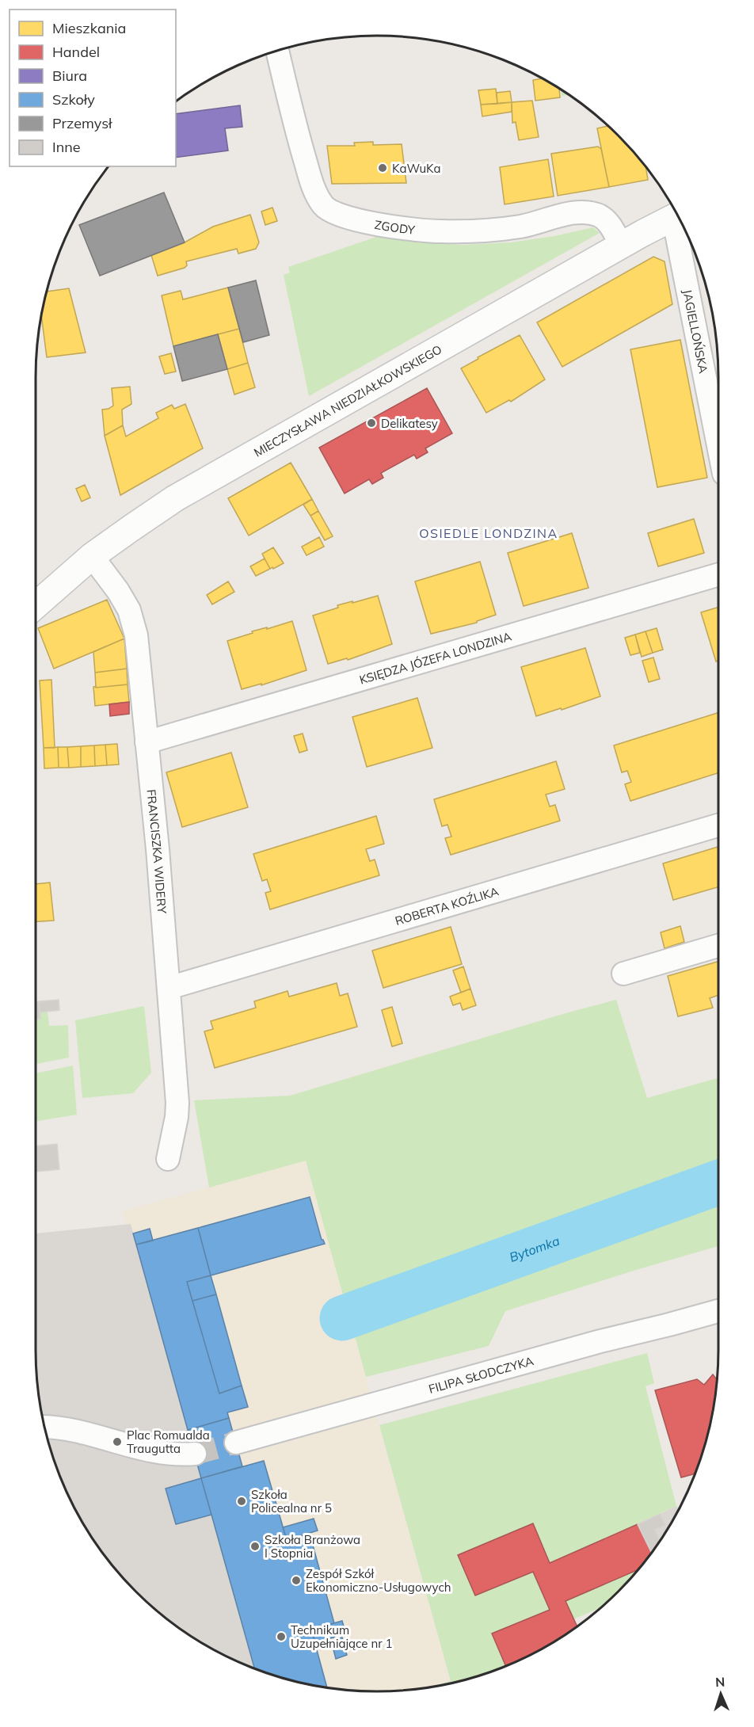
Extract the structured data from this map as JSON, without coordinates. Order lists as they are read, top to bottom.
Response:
{
  "streets": {
    "street": [
      "ZGODY",
      "JAGIELLOŃSKA",
      "MIECZYSŁAWA NIEDZIAŁKOWSKIEGO",
      "KSIĘDZA JÓZEFA LONDZINA",
      "FRANCISZKA WIDERY",
      "ROBERTA KOŹLIKA",
      "FILIPA SŁODCZYKA"
    ]
  },
  "crossings": [
    ["ZGODY", "MIECZYSŁAWA NIEDZIAŁKOWSKIEGO"],
    ["MIECZYSŁAWA NIEDZIAŁKOWSKIEGO", "FRANCISZKA WIDERY"],
    ["KSIĘDZA JÓZEFA LONDZINA", "FRANCISZKA WIDERY"],
    ["FRANCISZKA WIDERY", "ROBERTA KOŹLIKA"]
  ],
  "districts": ["OSIEDLE LONDZINA"],
  "water": ["Bytomka"],
  "places": [
    "KaWuKa",
    "Delikatesy",
    "Plac Romualda Traugutta",
    "Szkoła Policealna nr 5",
    "Szkoła Branżowa I Stopnia",
    "Zespół Szkół Ekonomiczno-Usługowych",
    "Technikum Uzupełniające nr 1"
  ],
  "legend": [
    "Mieszkania",
    "Handel",
    "Biura",
    "Szkoły",
    "Przemysł",
    "Inne"
  ],
  "north": "top"
}
